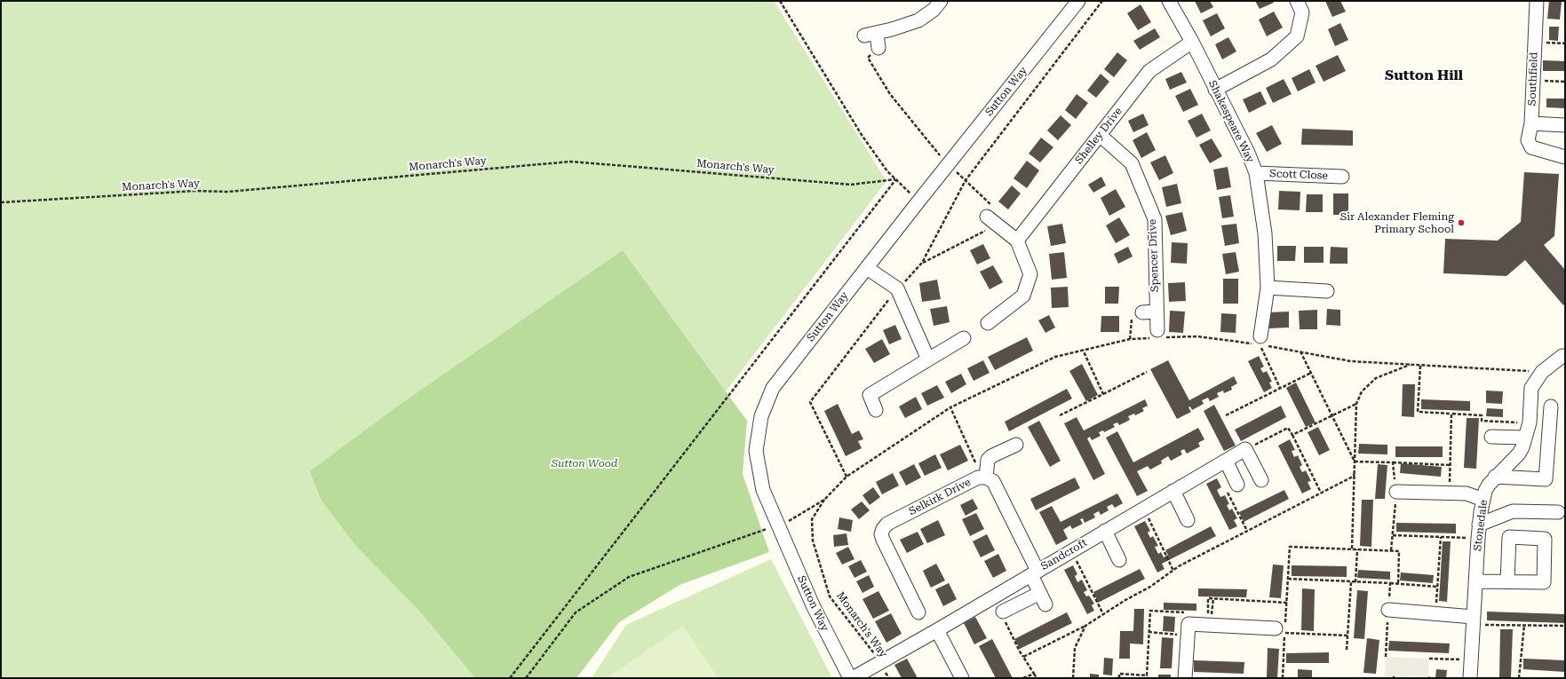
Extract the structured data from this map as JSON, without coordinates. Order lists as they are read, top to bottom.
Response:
{
  "streets": {
    "street": [
      "Southfield",
      "Sutton Way",
      "Shakespeare Way",
      "Shelley Drive",
      "Scott Close",
      "Spencer Drive",
      "Selkirk Drive",
      "Stonedale",
      "Sandcroft"
    ],
    "path": ["Monarch's Way"]
  },
  "crossings": [
    ["Sutton Way", "Sandcroft"],
    ["Shakespeare Way", "Shelley Drive"],
    ["Shakespeare Way", "Scott Close"],
    ["Shelley Drive", "Spencer Drive"],
    ["Monarch's Way", "Sandcroft"],
    ["Selkirk Drive", "Sandcroft"]
  ],
  "districts": ["Sutton Hill"],
  "parks": ["Sutton Wood"],
  "places": ["Sir Alexander Fleming Primary School"]
}
